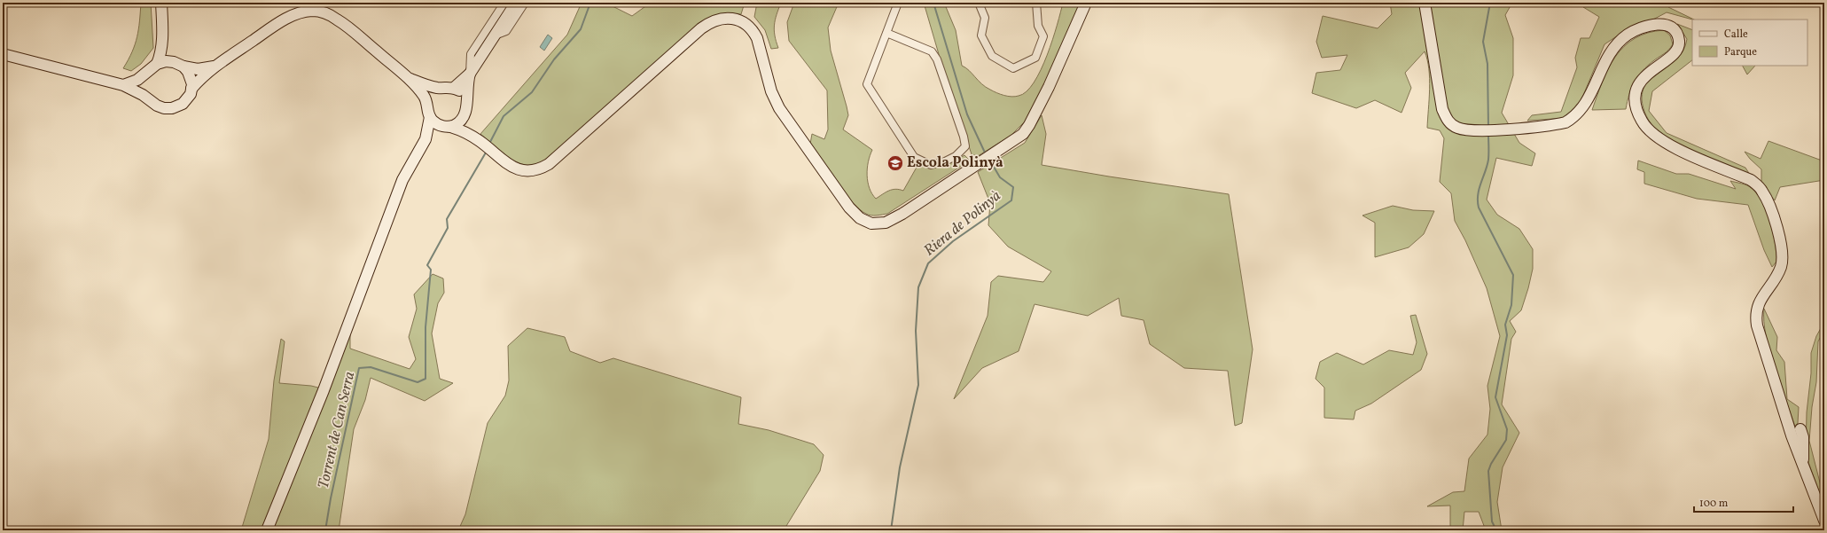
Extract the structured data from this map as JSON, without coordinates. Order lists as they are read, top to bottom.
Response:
{
  "water": ["Riera de Polinyà", "Torrent de Can Serra"],
  "places": {
    "school or university": ["Escola Polinyà"]
  },
  "legend": ["Calle", "Parque"],
  "scale_bar": "100 m"
}
